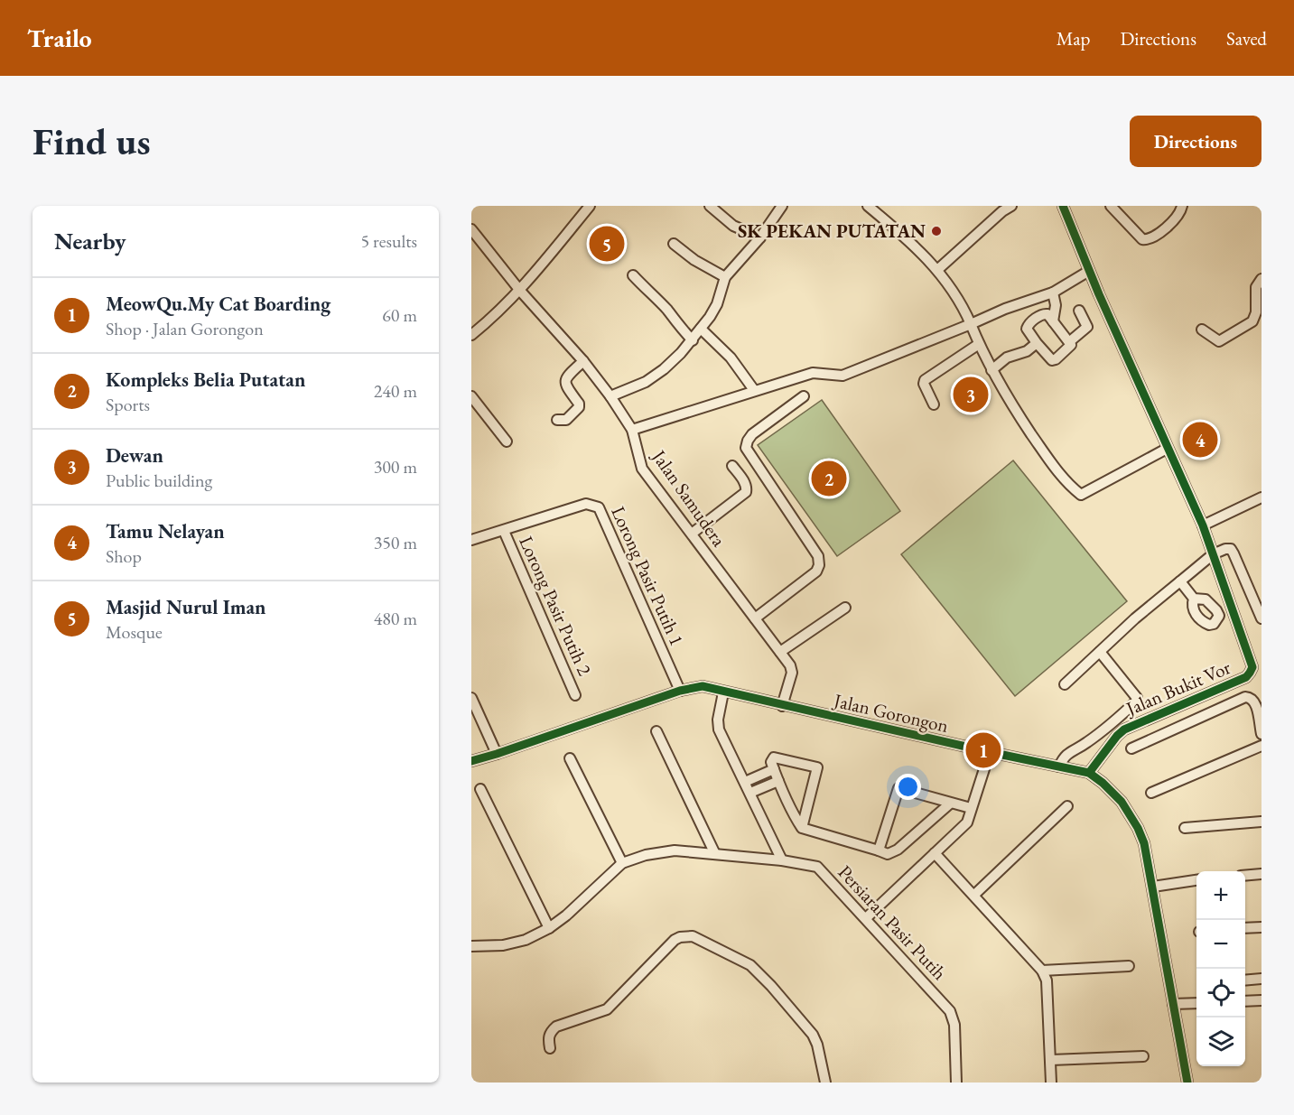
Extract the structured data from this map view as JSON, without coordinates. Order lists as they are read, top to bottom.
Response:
{
  "streets": {
    "street": [
      "Jalan Samudera",
      "Lorong Pasir Putih 1",
      "Lorong Pasir Putih 2",
      "Jalan Bukit Vor",
      "Jalan Gorongon",
      "Persiaran Pasir Putih"
    ]
  },
  "crossings": [
    ["Jalan Samudera", "Jalan Gorongon"],
    ["Lorong Pasir Putih 1", "Lorong Pasir Putih 2"],
    ["Lorong Pasir Putih 1", "Jalan Gorongon"],
    ["Jalan Bukit Vor", "Jalan Gorongon"]
  ],
  "places": ["SK PEKAN PUTATAN"],
  "page": {
    "header": "Trailo",
    "nav": ["Map", "Directions", "Saved"],
    "buttons": "Directions",
    "title": "Find us",
    "heading": ["Nearby", "5 results"],
    "pins": [
      "5",
      "3",
      "4",
      "2",
      "1"
    ],
    "list": [
      {
        "mark": "1",
        "name": "MeowQu.My Cat Boarding",
        "note": "Shop · Jalan Gorongon",
        "value": "60 m"
      },
      {
        "mark": "2",
        "name": "Kompleks Belia Putatan",
        "note": "Sports",
        "value": "240 m"
      },
      {
        "mark": "3",
        "name": "Dewan",
        "note": "Public building",
        "value": "300 m"
      },
      {
        "mark": "4",
        "name": "Tamu Nelayan",
        "note": "Shop",
        "value": "350 m"
      },
      {
        "mark": "5",
        "name": "Masjid Nurul Iman",
        "note": "Mosque",
        "value": "480 m"
      }
    ],
    "map_buttons": ["+", "−"]
  }
}
